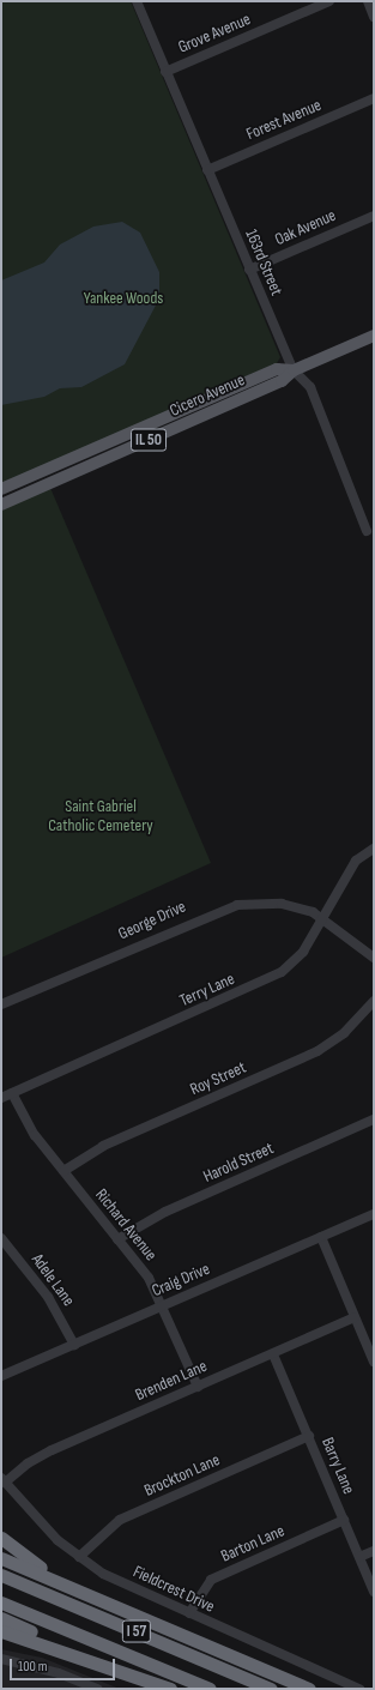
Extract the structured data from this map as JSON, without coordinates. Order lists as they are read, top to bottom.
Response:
{
  "streets": {
    "highway": ["I 57"],
    "main road": ["Cicero Avenue", "IL 50"],
    "street": [
      "Grove Avenue",
      "Forest Avenue",
      "Oak Avenue",
      "163rd Street",
      "George Drive",
      "Terry Lane",
      "Roy Street",
      "Harold Street",
      "Richard Avenue",
      "Adele Lane",
      "Craig Drive",
      "Brenden Lane",
      "Barry Lane",
      "Brockton Lane",
      "Barton Lane",
      "Fieldcrest Drive"
    ]
  },
  "crossings": [
    ["Grove Avenue", "163rd Street"],
    ["Forest Avenue", "163rd Street"],
    ["Oak Avenue", "163rd Street"],
    ["163rd Street", "Cicero Avenue"],
    ["George Drive", "Terry Lane"],
    ["Terry Lane", "Richard Avenue"],
    ["Roy Street", "Richard Avenue"],
    ["Harold Street", "Richard Avenue"],
    ["Richard Avenue", "Craig Drive"],
    ["Richard Avenue", "Brenden Lane"],
    ["Adele Lane", "Craig Drive"],
    ["Brenden Lane", "Barry Lane"],
    ["Brenden Lane", "Fieldcrest Drive"],
    ["Barry Lane", "Brockton Lane"],
    ["Barry Lane", "Barton Lane"],
    ["Brockton Lane", "Fieldcrest Drive"],
    ["Barton Lane", "Fieldcrest Drive"]
  ],
  "parks": ["Yankee Woods", "Saint Gabriel Catholic Cemetery"],
  "scale_bar": "100 m"
}
